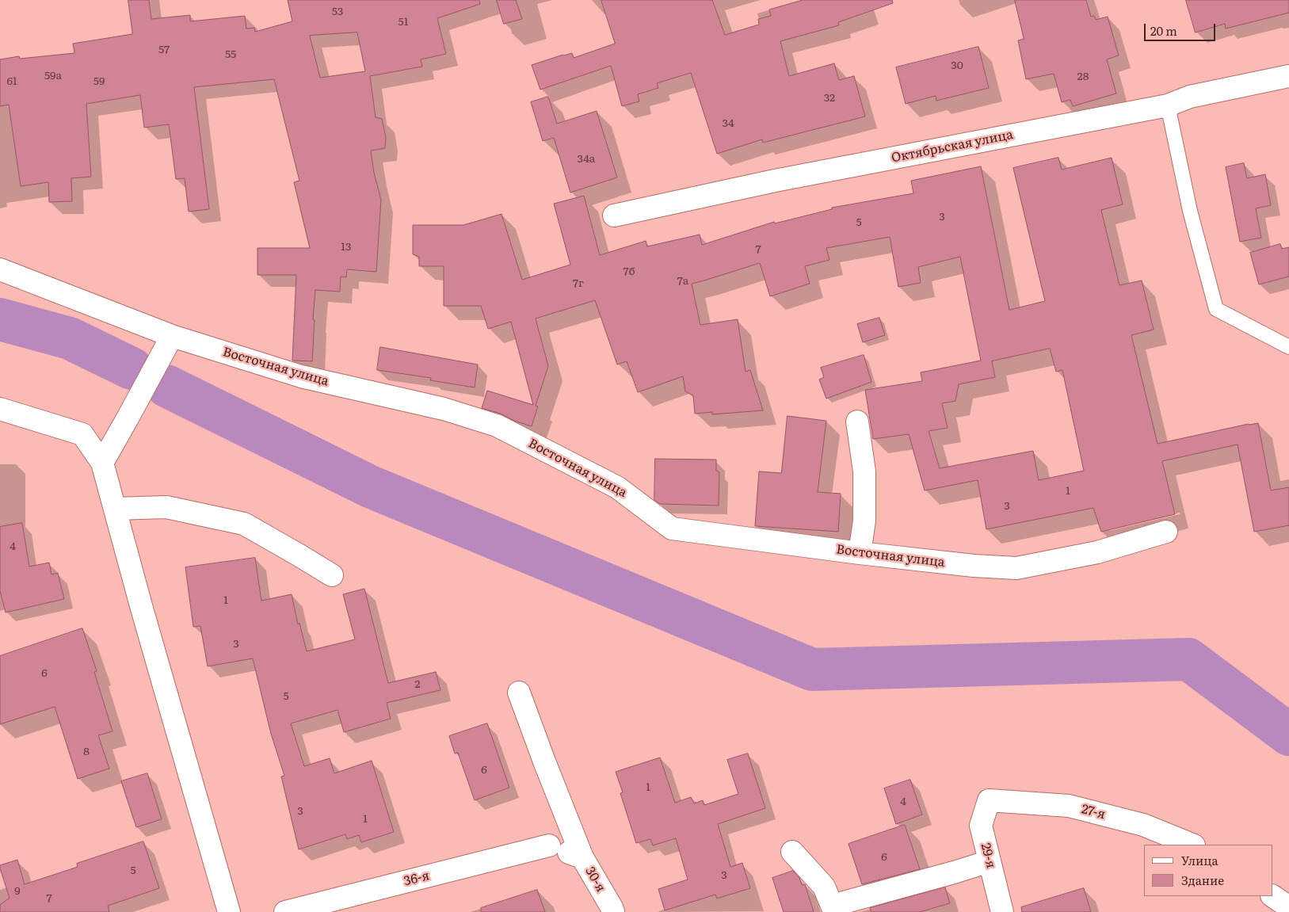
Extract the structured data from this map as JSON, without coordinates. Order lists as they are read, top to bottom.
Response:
{
  "streets": {
    "street": [
      "Октябрьская улица",
      "Восточная улица",
      "27-я",
      "29-я",
      "36-я",
      "30-я"
    ]
  },
  "crossings": [
    ["27-я", "29-я"],
    ["36-я", "30-я"]
  ],
  "house_numbers": [
    "53",
    "51",
    "57",
    "55",
    "30",
    "59а",
    "28",
    "61",
    "59",
    "32",
    "34",
    "34а",
    "3",
    "5",
    "13",
    "7",
    "7б",
    "7а",
    "7г",
    "1",
    "3",
    "4",
    "1",
    "3",
    "6",
    "2",
    "5",
    "8",
    "6",
    "1",
    "4",
    "3",
    "1",
    "6",
    "5",
    "3",
    "9",
    "7"
  ],
  "legend": ["Улица", "Здание"],
  "scale_bar": "20 m"
}
